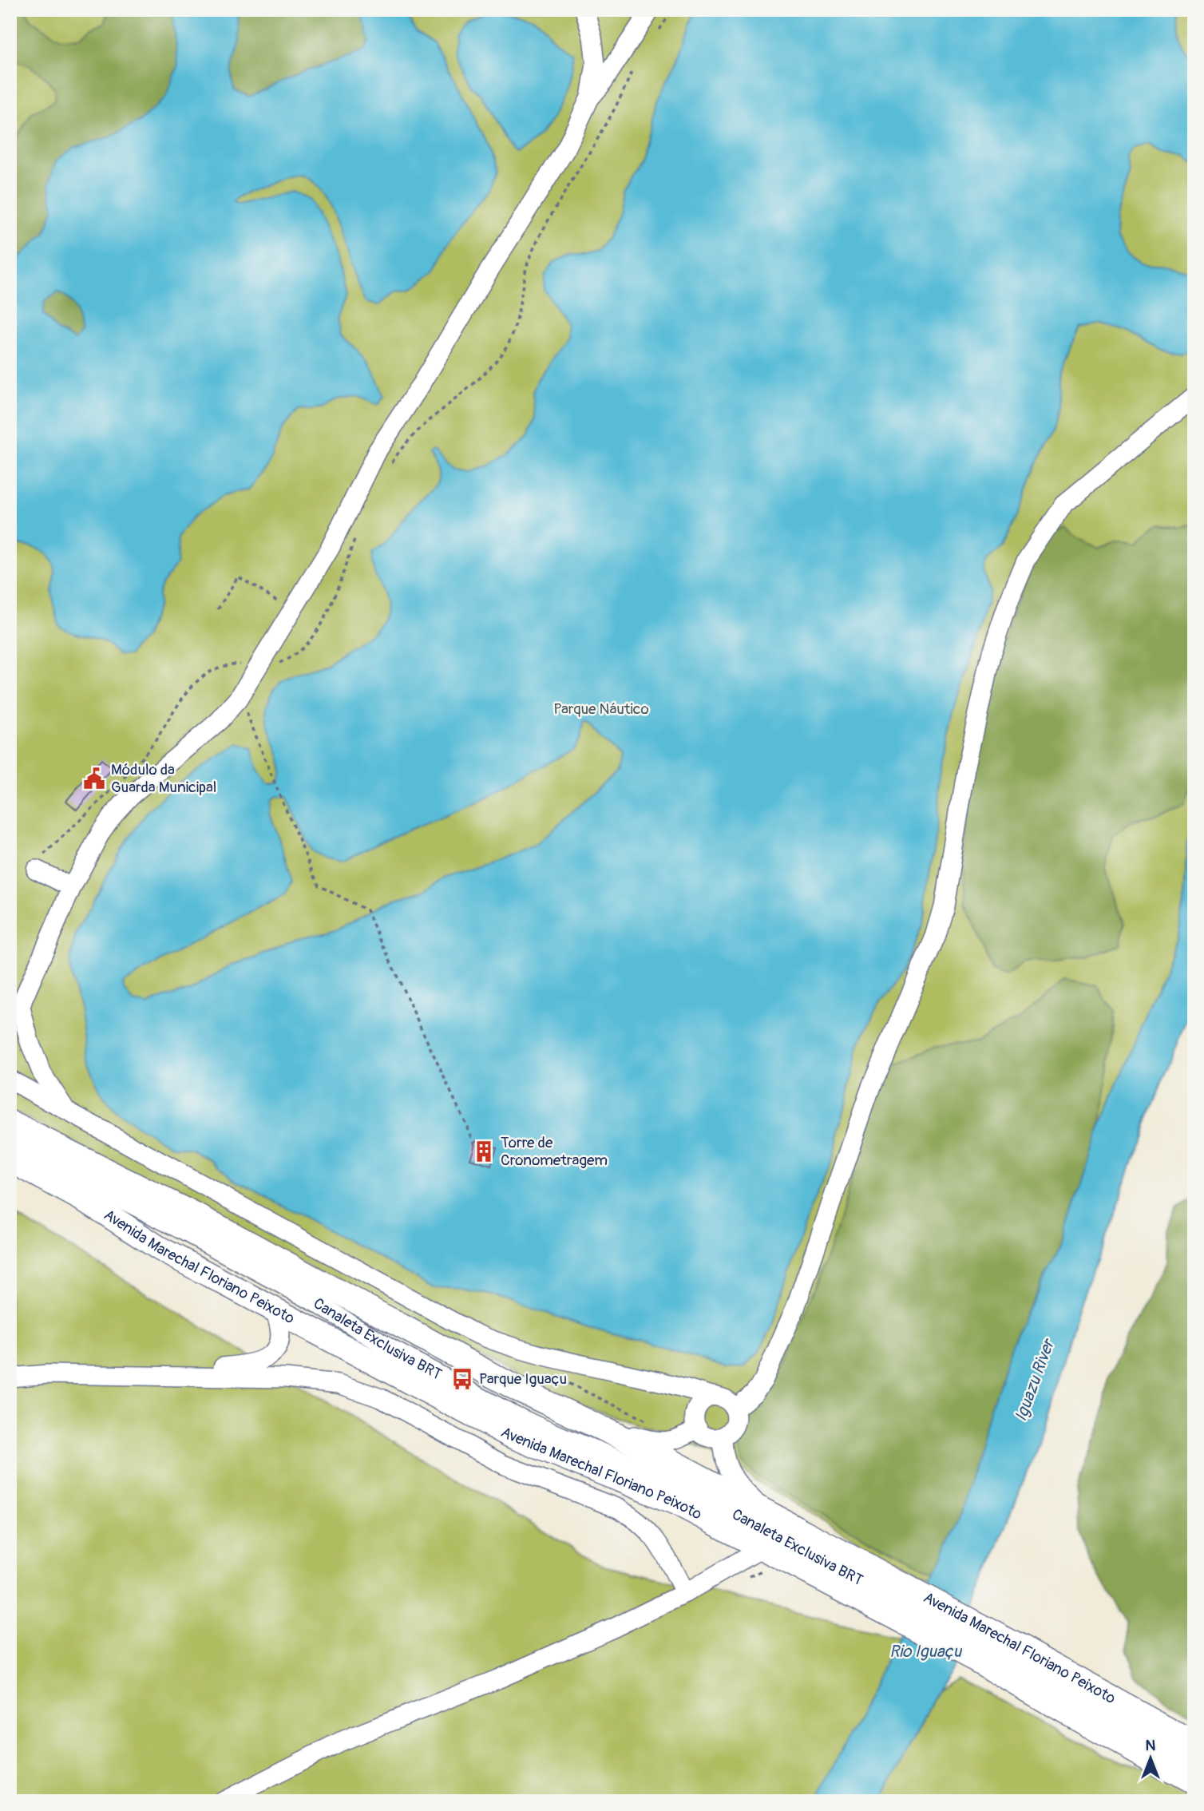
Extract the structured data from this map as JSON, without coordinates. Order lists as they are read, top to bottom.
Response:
{
  "streets": {
    "main road": ["Avenida Marechal Floriano Peixoto"],
    "street": ["Canaleta Exclusiva BRT"]
  },
  "crossings": [
    ["Avenida Marechal Floriano Peixoto", "Canaleta Exclusiva BRT"]
  ],
  "water": ["Iguazu River", "Rio Iguaçu"],
  "parks": ["Parque Náutico"],
  "places": {
    "public building": ["Módulo da Guarda Municipal"],
    "building": ["Torre de Cronometragem"],
    "bus stop": ["Parque Iguaçu"]
  },
  "north": "top"
}
